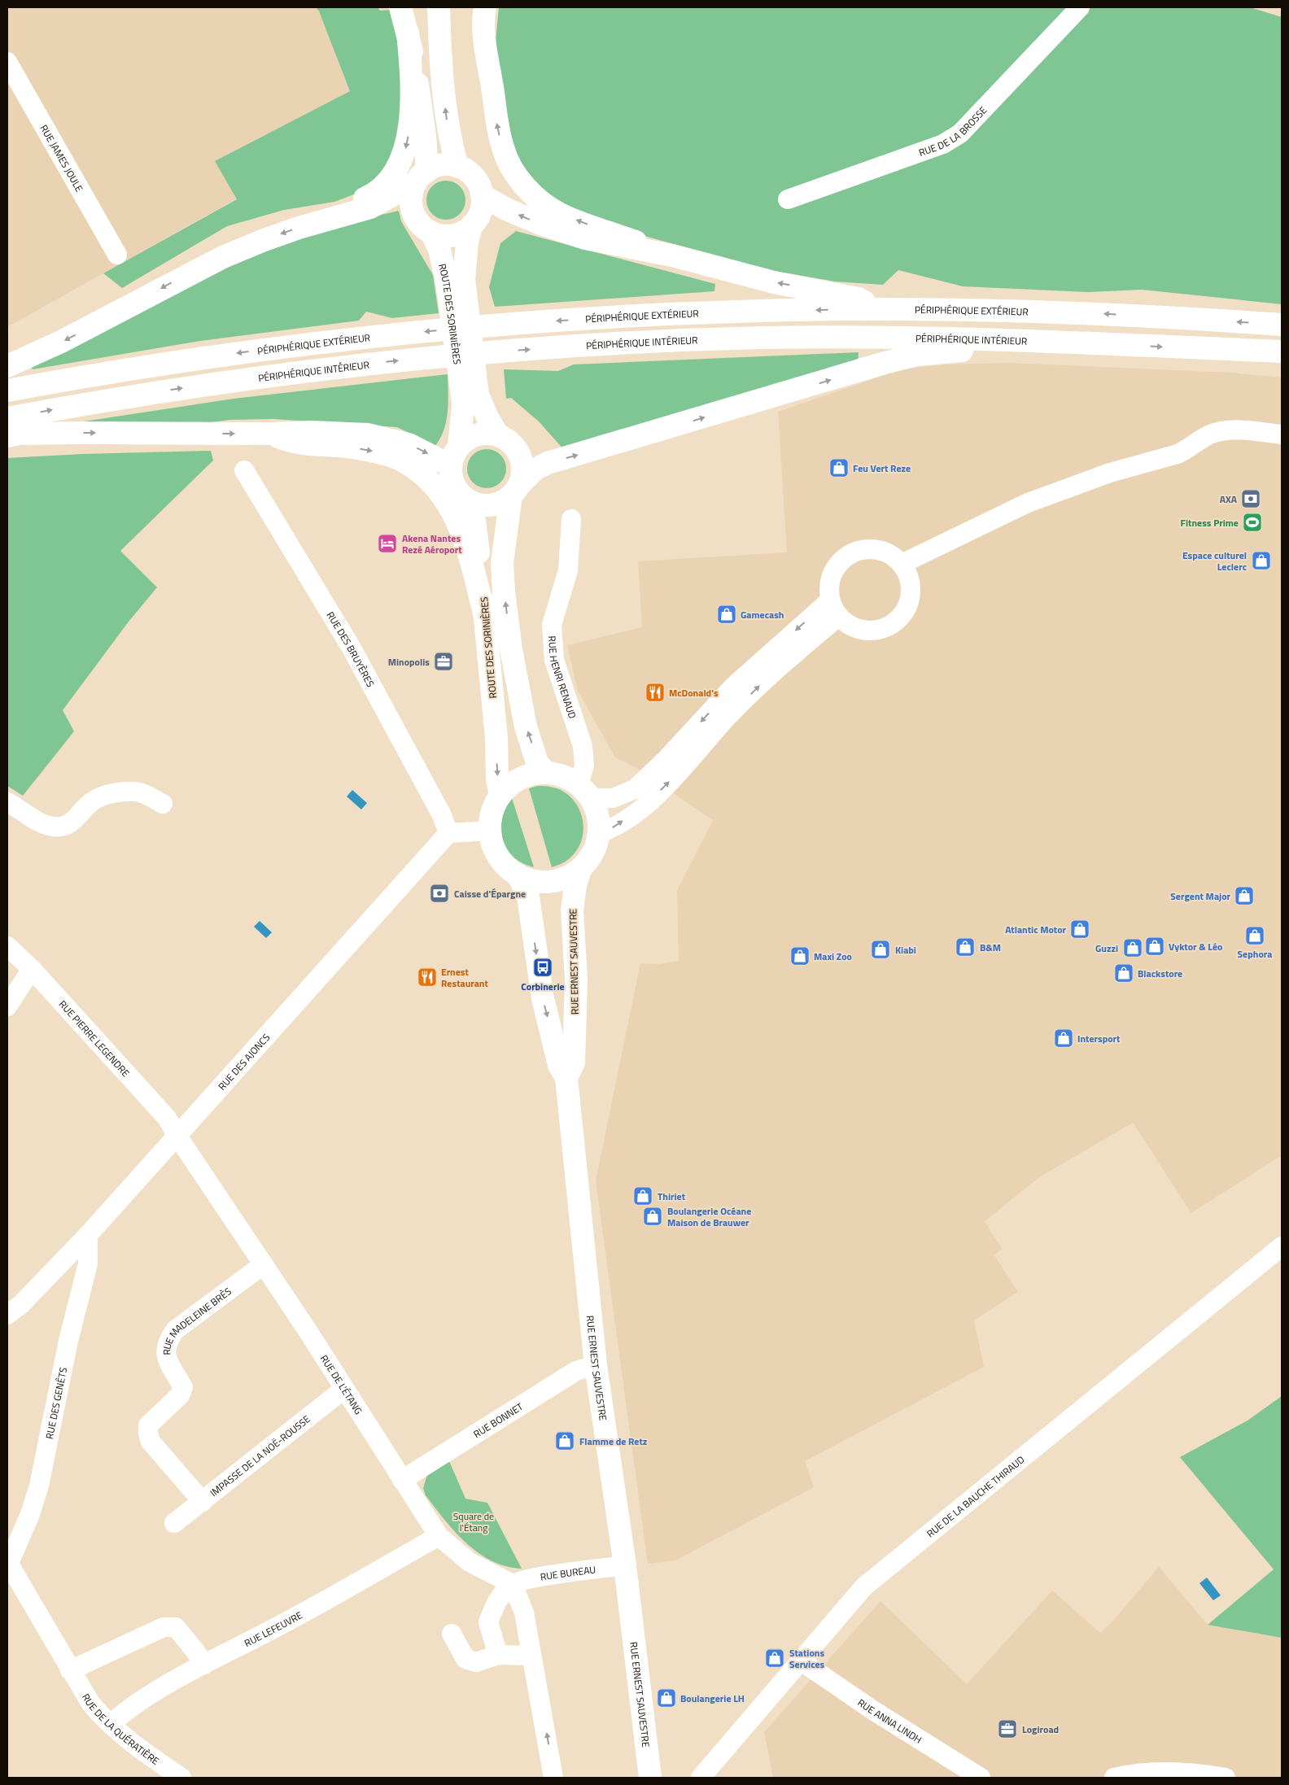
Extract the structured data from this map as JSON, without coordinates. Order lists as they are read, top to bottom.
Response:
{
  "streets": {
    "main road": [
      "PÉRIPHÉRIQUE EXTÉRIEUR",
      "ROUTE DES SORINIÈRES",
      "PÉRIPHÉRIQUE INTÉRIEUR",
      "RUE ERNEST SAUVESTRE"
    ],
    "street": [
      "RUE DE LA BROSSE",
      "RUE JAMES JOULE",
      "RUE DES BRUYÈRES",
      "RUE HENRI RENAUD",
      "RUE PIERRE LEGENDRE",
      "RUE DES AJONCS",
      "RUE MADELEINE BRÈS",
      "RUE DE L'ÉTANG",
      "RUE DES GENÊTS",
      "RUE BONNET",
      "IMPASSE DE LA NOË-ROUSSE",
      "RUE DE LA BAUCHE THIRAUD",
      "RUE BUREAU",
      "RUE LEFEUVRE",
      "RUE ANNA LINDH",
      "RUE DE LA QUÉRATIÈRE"
    ]
  },
  "crossings": [
    ["ROUTE DES SORINIÈRES", "RUE HENRI RENAUD"],
    ["ROUTE DES SORINIÈRES", "RUE ERNEST SAUVESTRE"],
    ["RUE DES BRUYÈRES", "RUE DES AJONCS"],
    ["RUE HENRI RENAUD", "RUE ERNEST SAUVESTRE"],
    ["RUE ERNEST SAUVESTRE", "RUE BONNET"],
    ["RUE ERNEST SAUVESTRE", "RUE BUREAU"],
    ["RUE PIERRE LEGENDRE", "RUE DES AJONCS"],
    ["RUE PIERRE LEGENDRE", "RUE DE L'ÉTANG"],
    ["RUE DES AJONCS", "RUE DE L'ÉTANG"],
    ["RUE DES AJONCS", "RUE DES GENÊTS"],
    ["RUE MADELEINE BRÈS", "RUE DE L'ÉTANG"],
    ["RUE MADELEINE BRÈS", "IMPASSE DE LA NOË-ROUSSE"],
    ["RUE DE L'ÉTANG", "RUE BONNET"],
    ["RUE DE L'ÉTANG", "IMPASSE DE LA NOË-ROUSSE"],
    ["RUE DE L'ÉTANG", "RUE BUREAU"],
    ["RUE DE L'ÉTANG", "RUE LEFEUVRE"],
    ["RUE DES GENÊTS", "RUE DE LA QUÉRATIÈRE"],
    ["RUE DE LA BAUCHE THIRAUD", "RUE ANNA LINDH"],
    ["RUE LEFEUVRE", "RUE DE LA QUÉRATIÈRE"]
  ],
  "parks": ["Square de l'Étang"],
  "places": {
    "shop": [
      "Feu Vert Reze",
      "Espace culturel Leclerc",
      "Gamecash",
      "Sergent Major",
      "Atlantic Motor",
      "Sephora",
      "Vyktor & Léo",
      "B&M",
      "Guzzi",
      "Kiabi",
      "Maxi Zoo",
      "Blackstore",
      "Intersport",
      "Thiriet",
      "Boulangerie Océane Maison de Brauwer",
      "Flamme de Retz",
      "Stations Services",
      "Boulangerie LH"
    ],
    "bank": ["AXA", "Caisse d'Épargne"],
    "sports": ["Fitness Prime"],
    "hotel": ["Akena Nantes Rezé Aéroport"],
    "office": ["Minopolis", "Logiroad"],
    "restaurant": ["McDonald's", "Ernest Restaurant"],
    "bus stop": ["Corbinerie"]
  }
}
